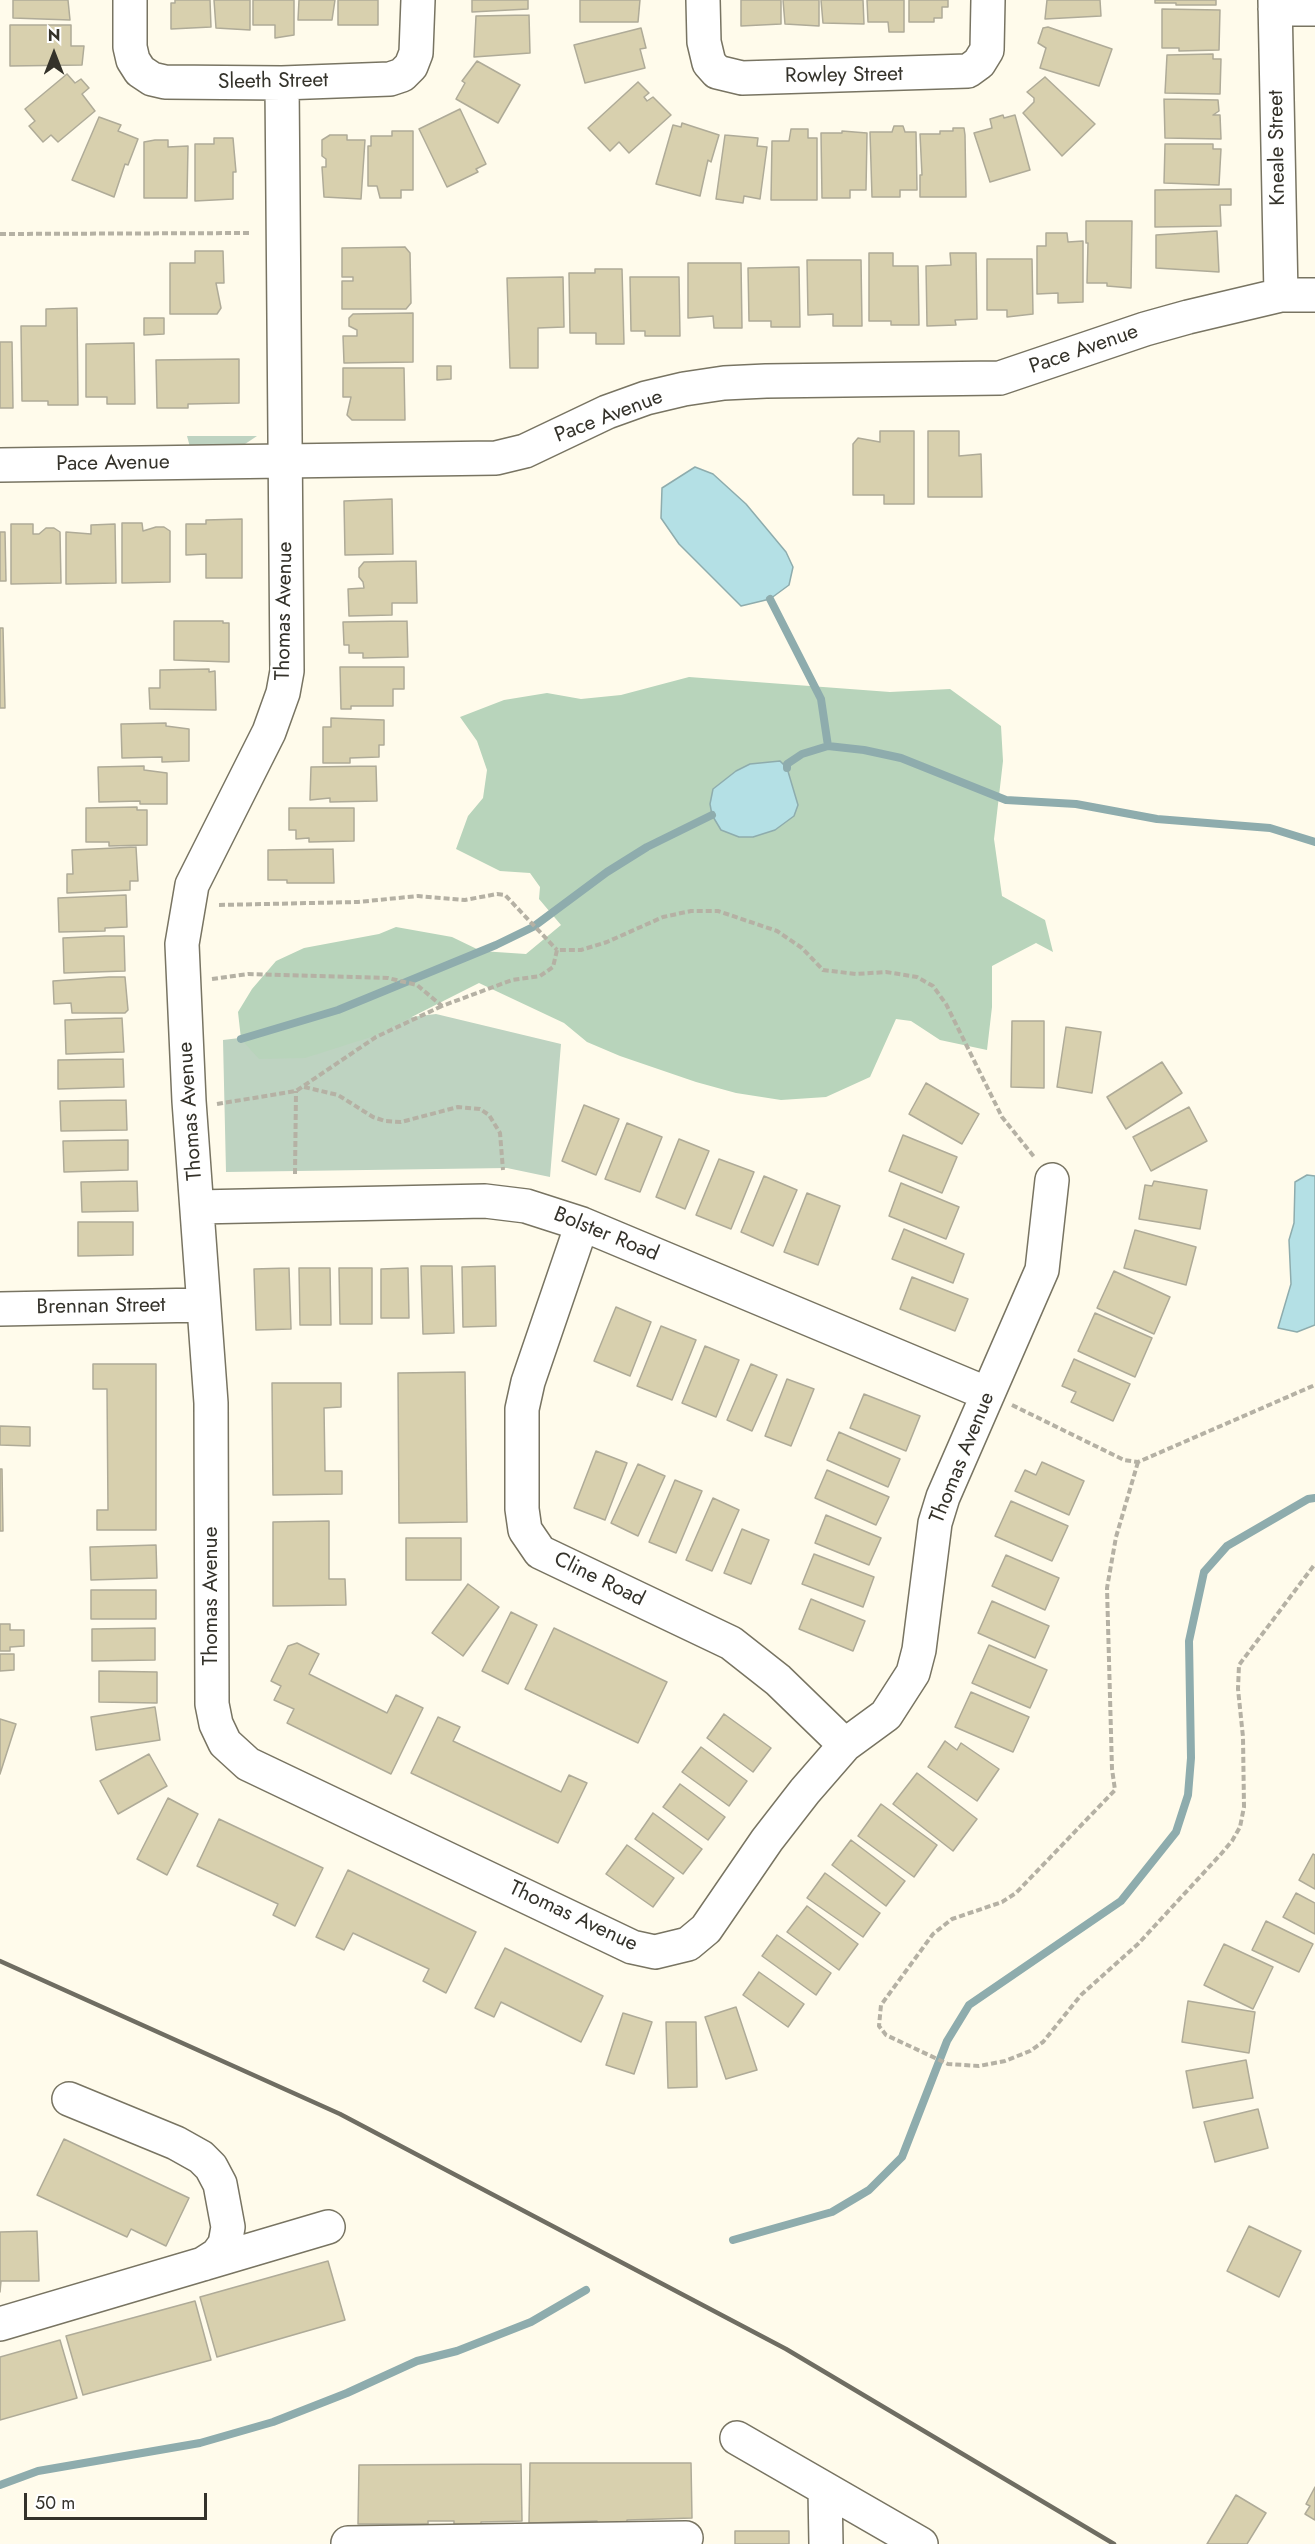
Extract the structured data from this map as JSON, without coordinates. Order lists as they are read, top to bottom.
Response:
{
  "streets": {
    "street": [
      "Rowley Street",
      "Sleeth Street",
      "Kneale Street",
      "Pace Avenue",
      "Thomas Avenue",
      "Bolster Road",
      "Brennan Street",
      "Cline Road"
    ]
  },
  "crossings": [
    ["Sleeth Street", "Thomas Avenue"],
    ["Kneale Street", "Pace Avenue"],
    ["Pace Avenue", "Thomas Avenue"],
    ["Thomas Avenue", "Bolster Road"],
    ["Thomas Avenue", "Brennan Street"],
    ["Thomas Avenue", "Cline Road"],
    ["Bolster Road", "Cline Road"]
  ],
  "scale_bar": "50 m",
  "north": "top"
}
